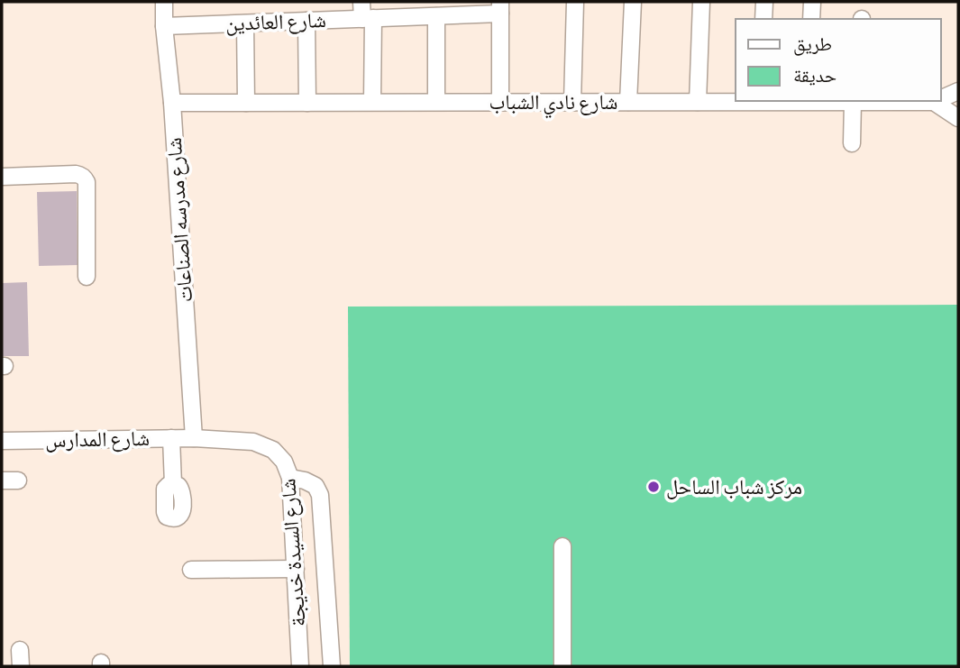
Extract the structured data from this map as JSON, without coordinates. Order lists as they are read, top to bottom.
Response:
{
  "streets": {
    "street": [
      "شارع العائدين",
      "شارع نادي الشباب",
      "شارع مدرسه الصناعات",
      "شارع المدارس",
      "شارع السيدة خديجة"
    ]
  },
  "crossings": [
    ["شارع العائدين", "شارع مدرسه الصناعات"],
    ["شارع نادي الشباب", "شارع مدرسه الصناعات"],
    ["شارع مدرسه الصناعات", "شارع المدارس"],
    ["شارع مدرسه الصناعات", "شارع السيدة خديجة"],
    ["شارع المدارس", "شارع السيدة خديجة"]
  ],
  "places": ["مركز شباب الساحل"],
  "legend": ["طريق", "حديقة"]
}
